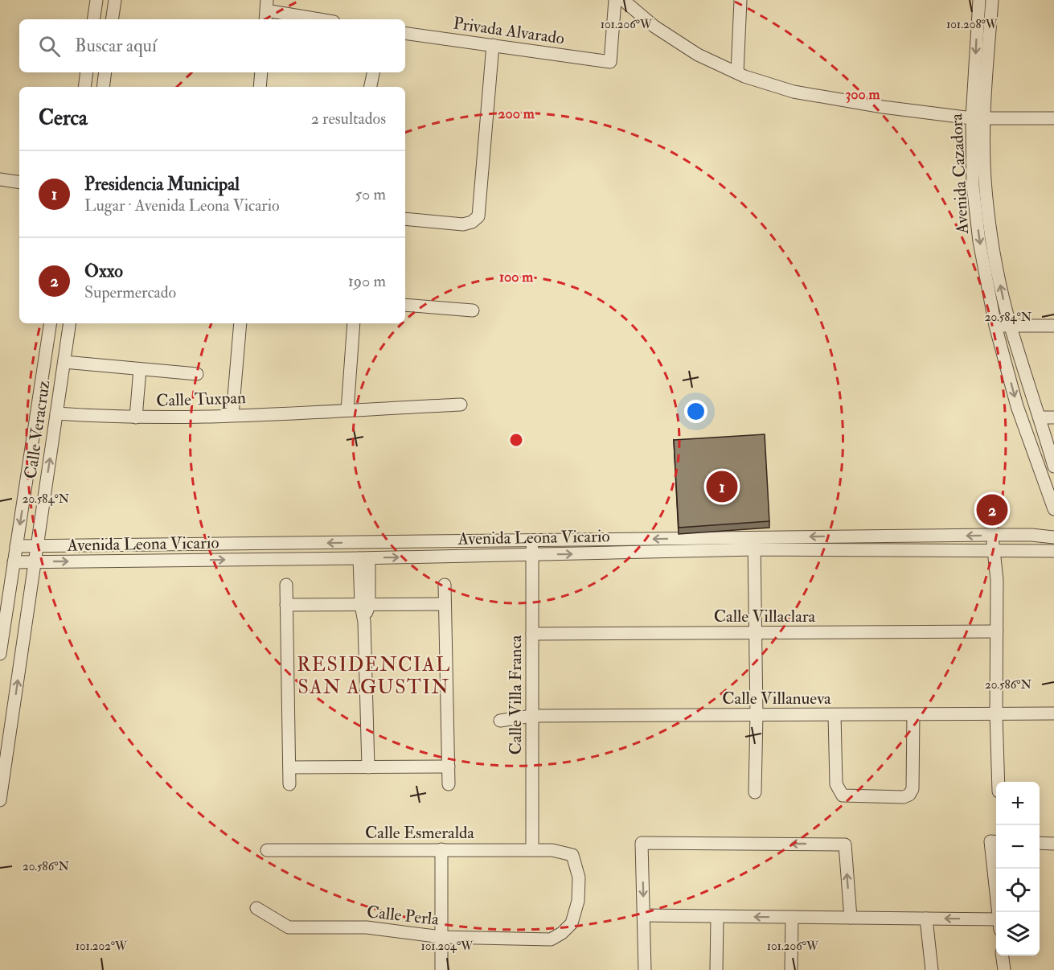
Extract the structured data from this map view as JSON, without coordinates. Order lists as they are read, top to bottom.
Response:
{
  "streets": {
    "street": [
      "Privada Alvarado",
      "Avenida Cazadora",
      "Calle Tuxpan",
      "Calle Veracruz",
      "Avenida Leona Vicario",
      "Calle Villaclara",
      "Calle Villa Franca",
      "Calle Villanueva",
      "Calle Esmeralda",
      "Calle Perla"
    ]
  },
  "crossings": [
    ["Calle Tuxpan", "Calle Veracruz"],
    ["Calle Veracruz", "Avenida Leona Vicario"],
    ["Avenida Leona Vicario", "Calle Villa Franca"],
    ["Calle Villaclara", "Calle Villa Franca"],
    ["Calle Villa Franca", "Calle Villanueva"],
    ["Calle Villa Franca", "Calle Esmeralda"],
    ["Calle Esmeralda", "Calle Perla"]
  ],
  "districts": ["RESIDENCIAL SAN AGUSTIN"],
  "page": {
    "search": "Buscar aquí",
    "heading": ["Cerca", "2 resultados"],
    "list": [
      {
        "mark": "1",
        "name": "Presidencia Municipal",
        "note": "Lugar · Avenida Leona Vicario",
        "value": "50 m"
      },
      {
        "mark": "2",
        "name": "Oxxo",
        "note": "Supermercado",
        "value": "190 m"
      }
    ],
    "pins": ["1", "2"],
    "map_buttons": ["+", "−"]
  },
  "coordinates": [
    "101.206°W",
    "101.208°W",
    "20.584°N",
    "20.586°N",
    "101.202°W",
    "101.204°W"
  ],
  "rings": ["300 m", "200 m", "100 m"]
}
